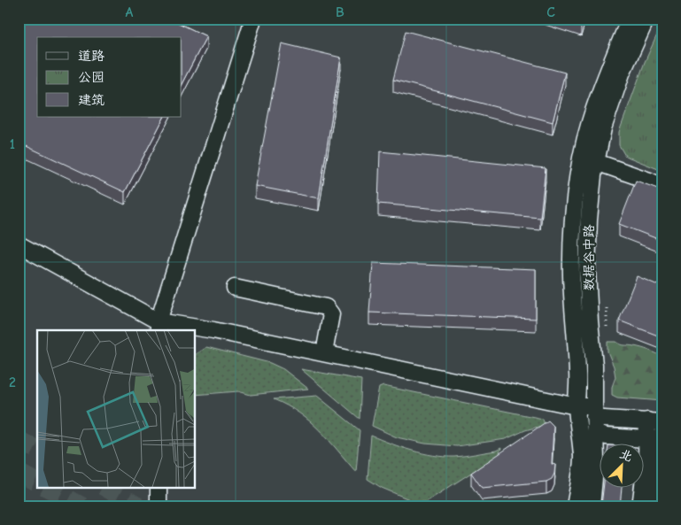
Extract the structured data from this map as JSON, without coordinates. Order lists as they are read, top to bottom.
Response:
{
  "streets": {
    "street": ["数据谷中路"]
  },
  "legend": ["道路", "公园", "建筑"],
  "north": "top right",
  "grid": {
    "columns": ["A", "B", "C"],
    "rows": ["1", "2"]
  }
}
